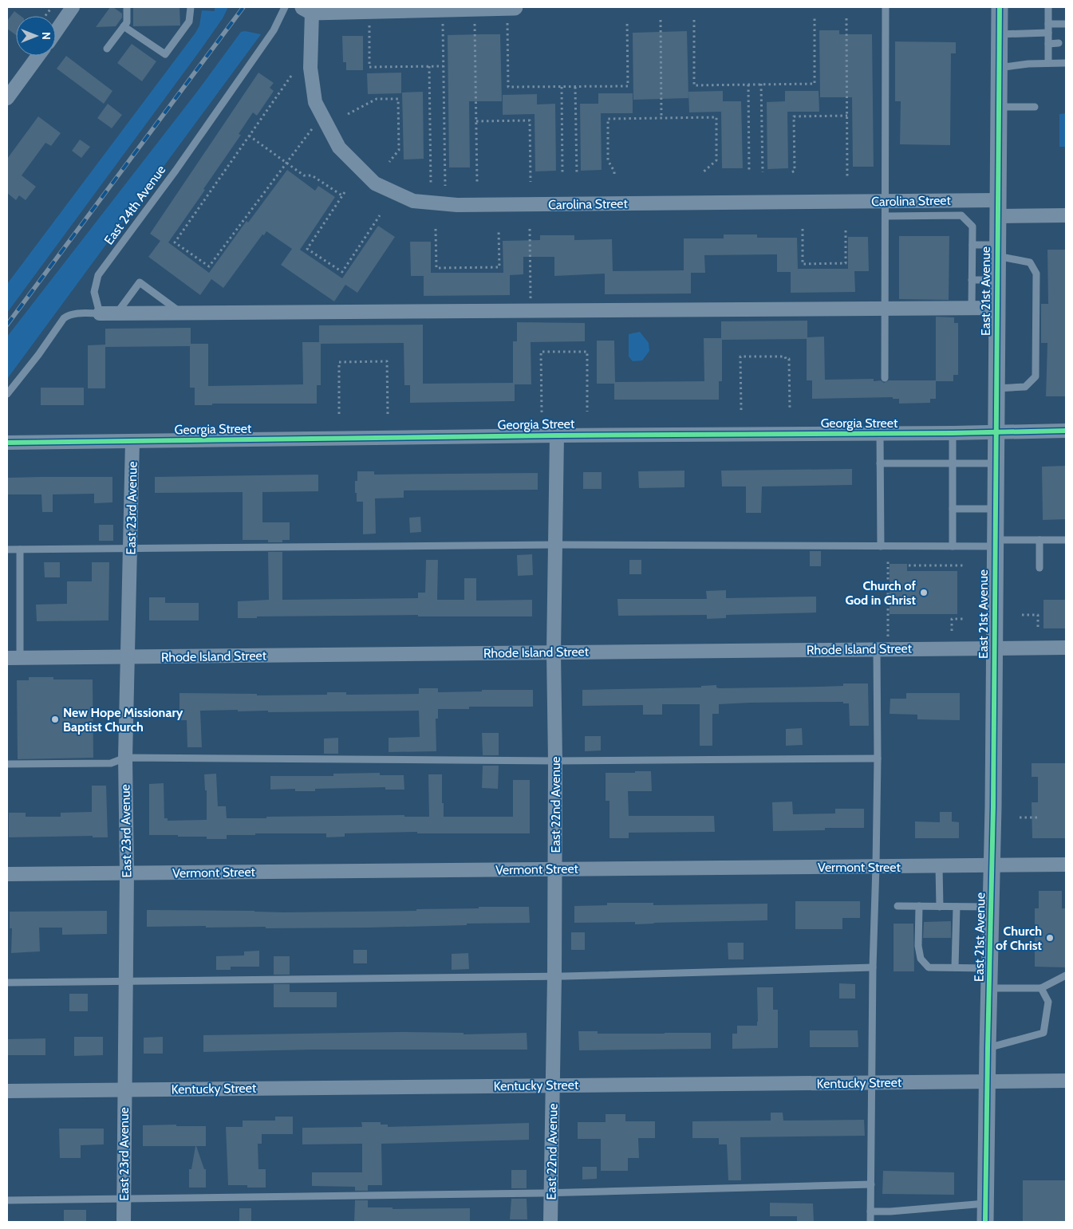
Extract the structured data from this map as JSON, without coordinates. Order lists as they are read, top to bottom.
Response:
{
  "streets": {
    "street": [
      "Carolina Street",
      "East 21st Avenue",
      "Georgia Street",
      "East 23rd Avenue",
      "Rhode Island Street",
      "East 22nd Avenue",
      "Vermont Street",
      "Kentucky Street"
    ],
    "lane": ["East 24th Avenue"]
  },
  "crossings": [
    ["Carolina Street", "East 21st Avenue"],
    ["East 21st Avenue", "Georgia Street"],
    ["East 21st Avenue", "Rhode Island Street"],
    ["East 21st Avenue", "Vermont Street"],
    ["East 21st Avenue", "Kentucky Street"],
    ["Georgia Street", "East 23rd Avenue"],
    ["Georgia Street", "East 22nd Avenue"],
    ["East 23rd Avenue", "Rhode Island Street"],
    ["East 23rd Avenue", "Vermont Street"],
    ["East 23rd Avenue", "Kentucky Street"],
    ["Rhode Island Street", "East 22nd Avenue"],
    ["East 22nd Avenue", "Vermont Street"],
    ["East 22nd Avenue", "Kentucky Street"]
  ],
  "places": ["Church of God in Christ", "New Hope Missionary Baptist Church", "Church of Christ"],
  "north": "right"
}
